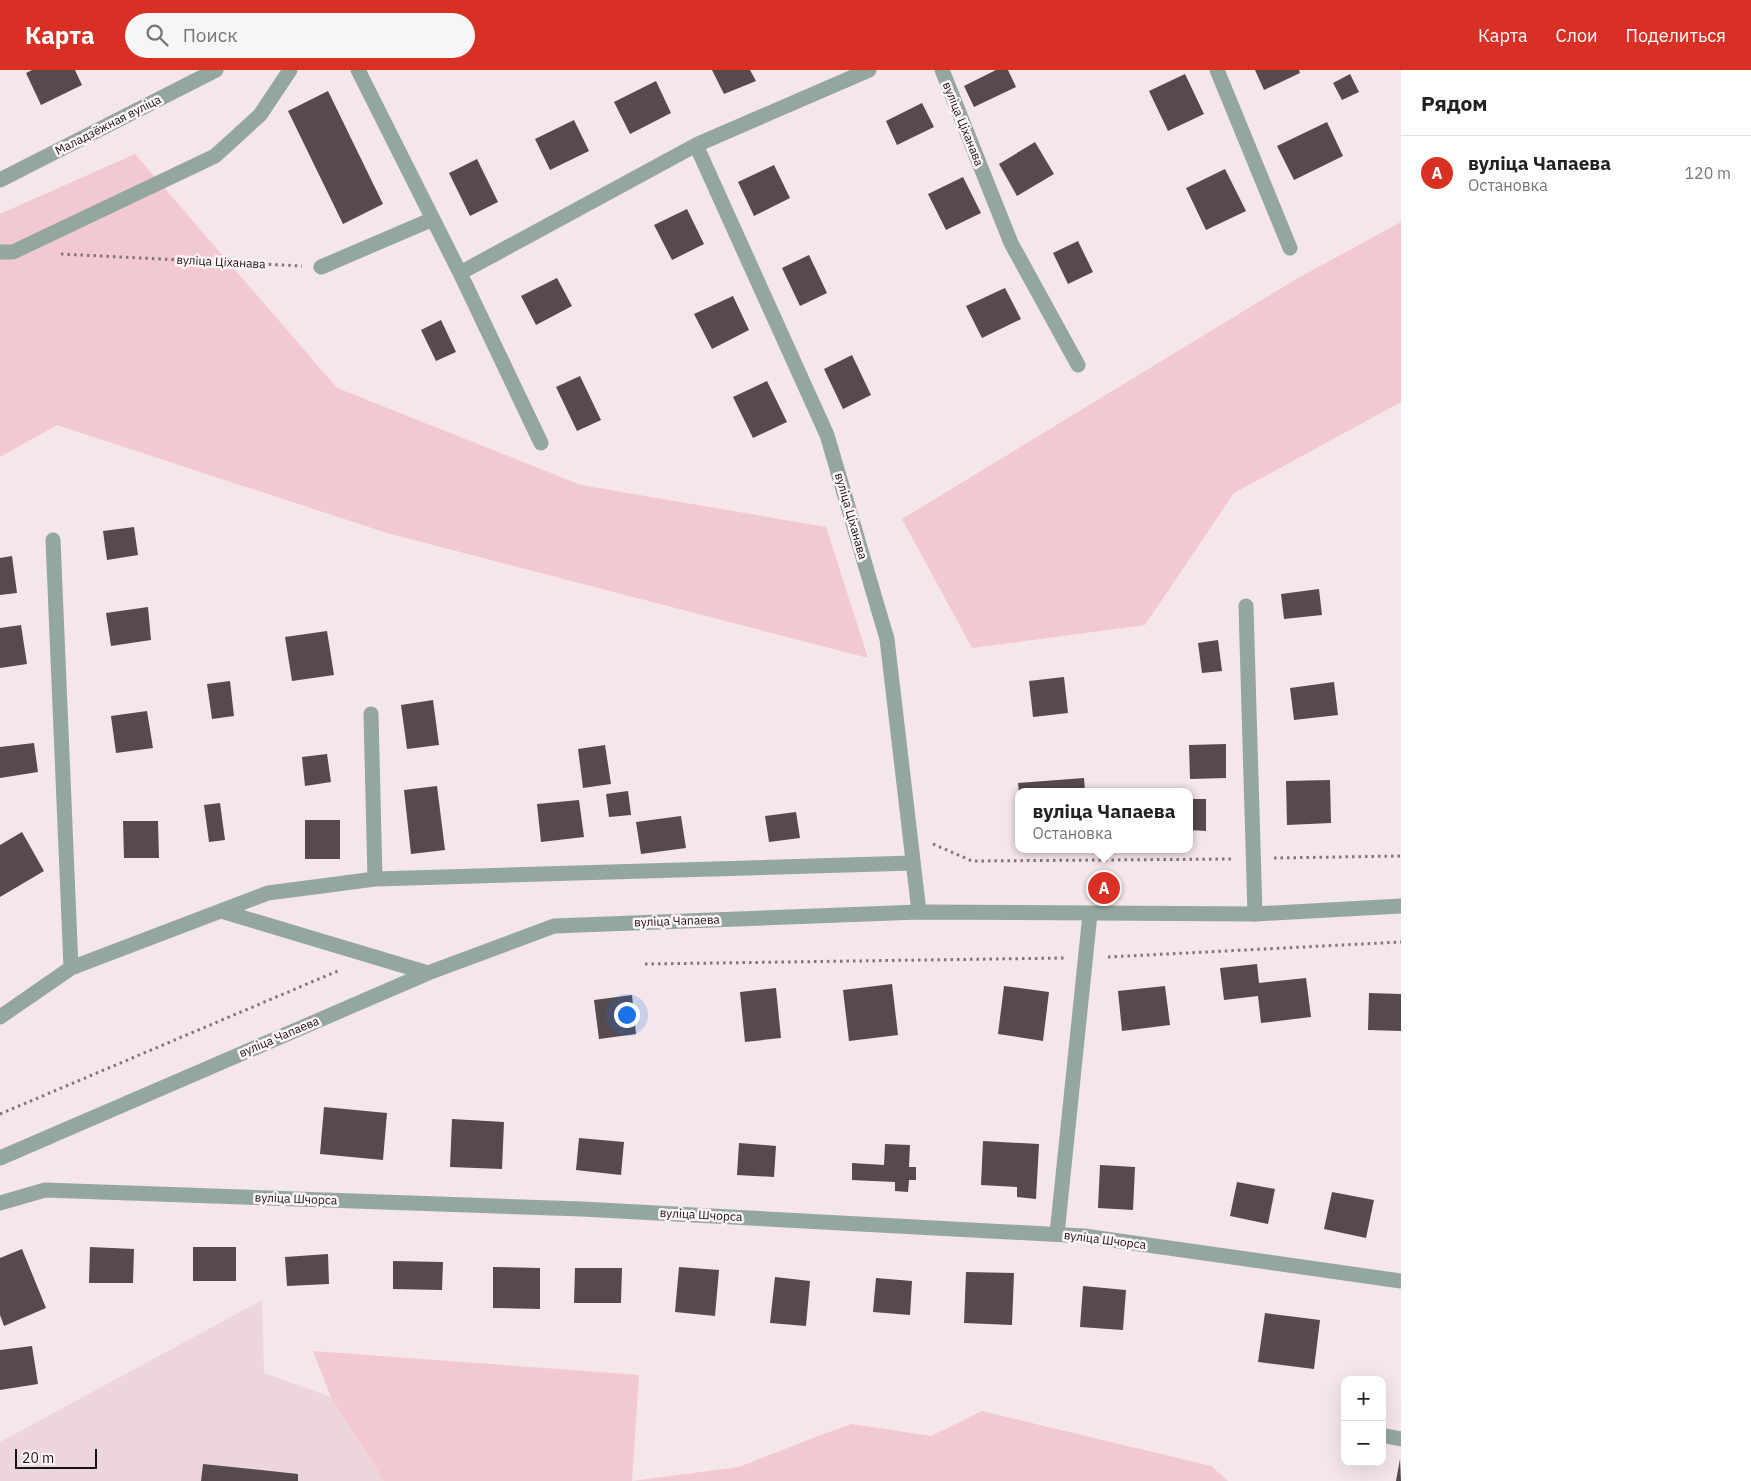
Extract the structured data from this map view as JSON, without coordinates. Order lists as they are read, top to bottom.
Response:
{
  "streets": {
    "street": [
      "вуліца Ціханава",
      "Маладзёжная вуліца",
      "вуліца Чапаева",
      "вуліца Шчорса"
    ]
  },
  "crossings": [
    ["вуліца Ціханава", "вуліца Чапаева"]
  ],
  "scale_bar": "20 m",
  "page": {
    "header": "Карта",
    "search": "Поиск",
    "nav": ["Карта", "Слои", "Поделиться"],
    "heading": "Рядом",
    "list": [
      {
        "mark": "A",
        "name": "вуліца Чапаева",
        "note": "Остановка",
        "value": "120 m"
      }
    ],
    "popup": ["вуліца Чапаева", "Остановка"],
    "pins": "A",
    "map_buttons": ["+", "−"],
    "scale": "20 m"
  }
}
